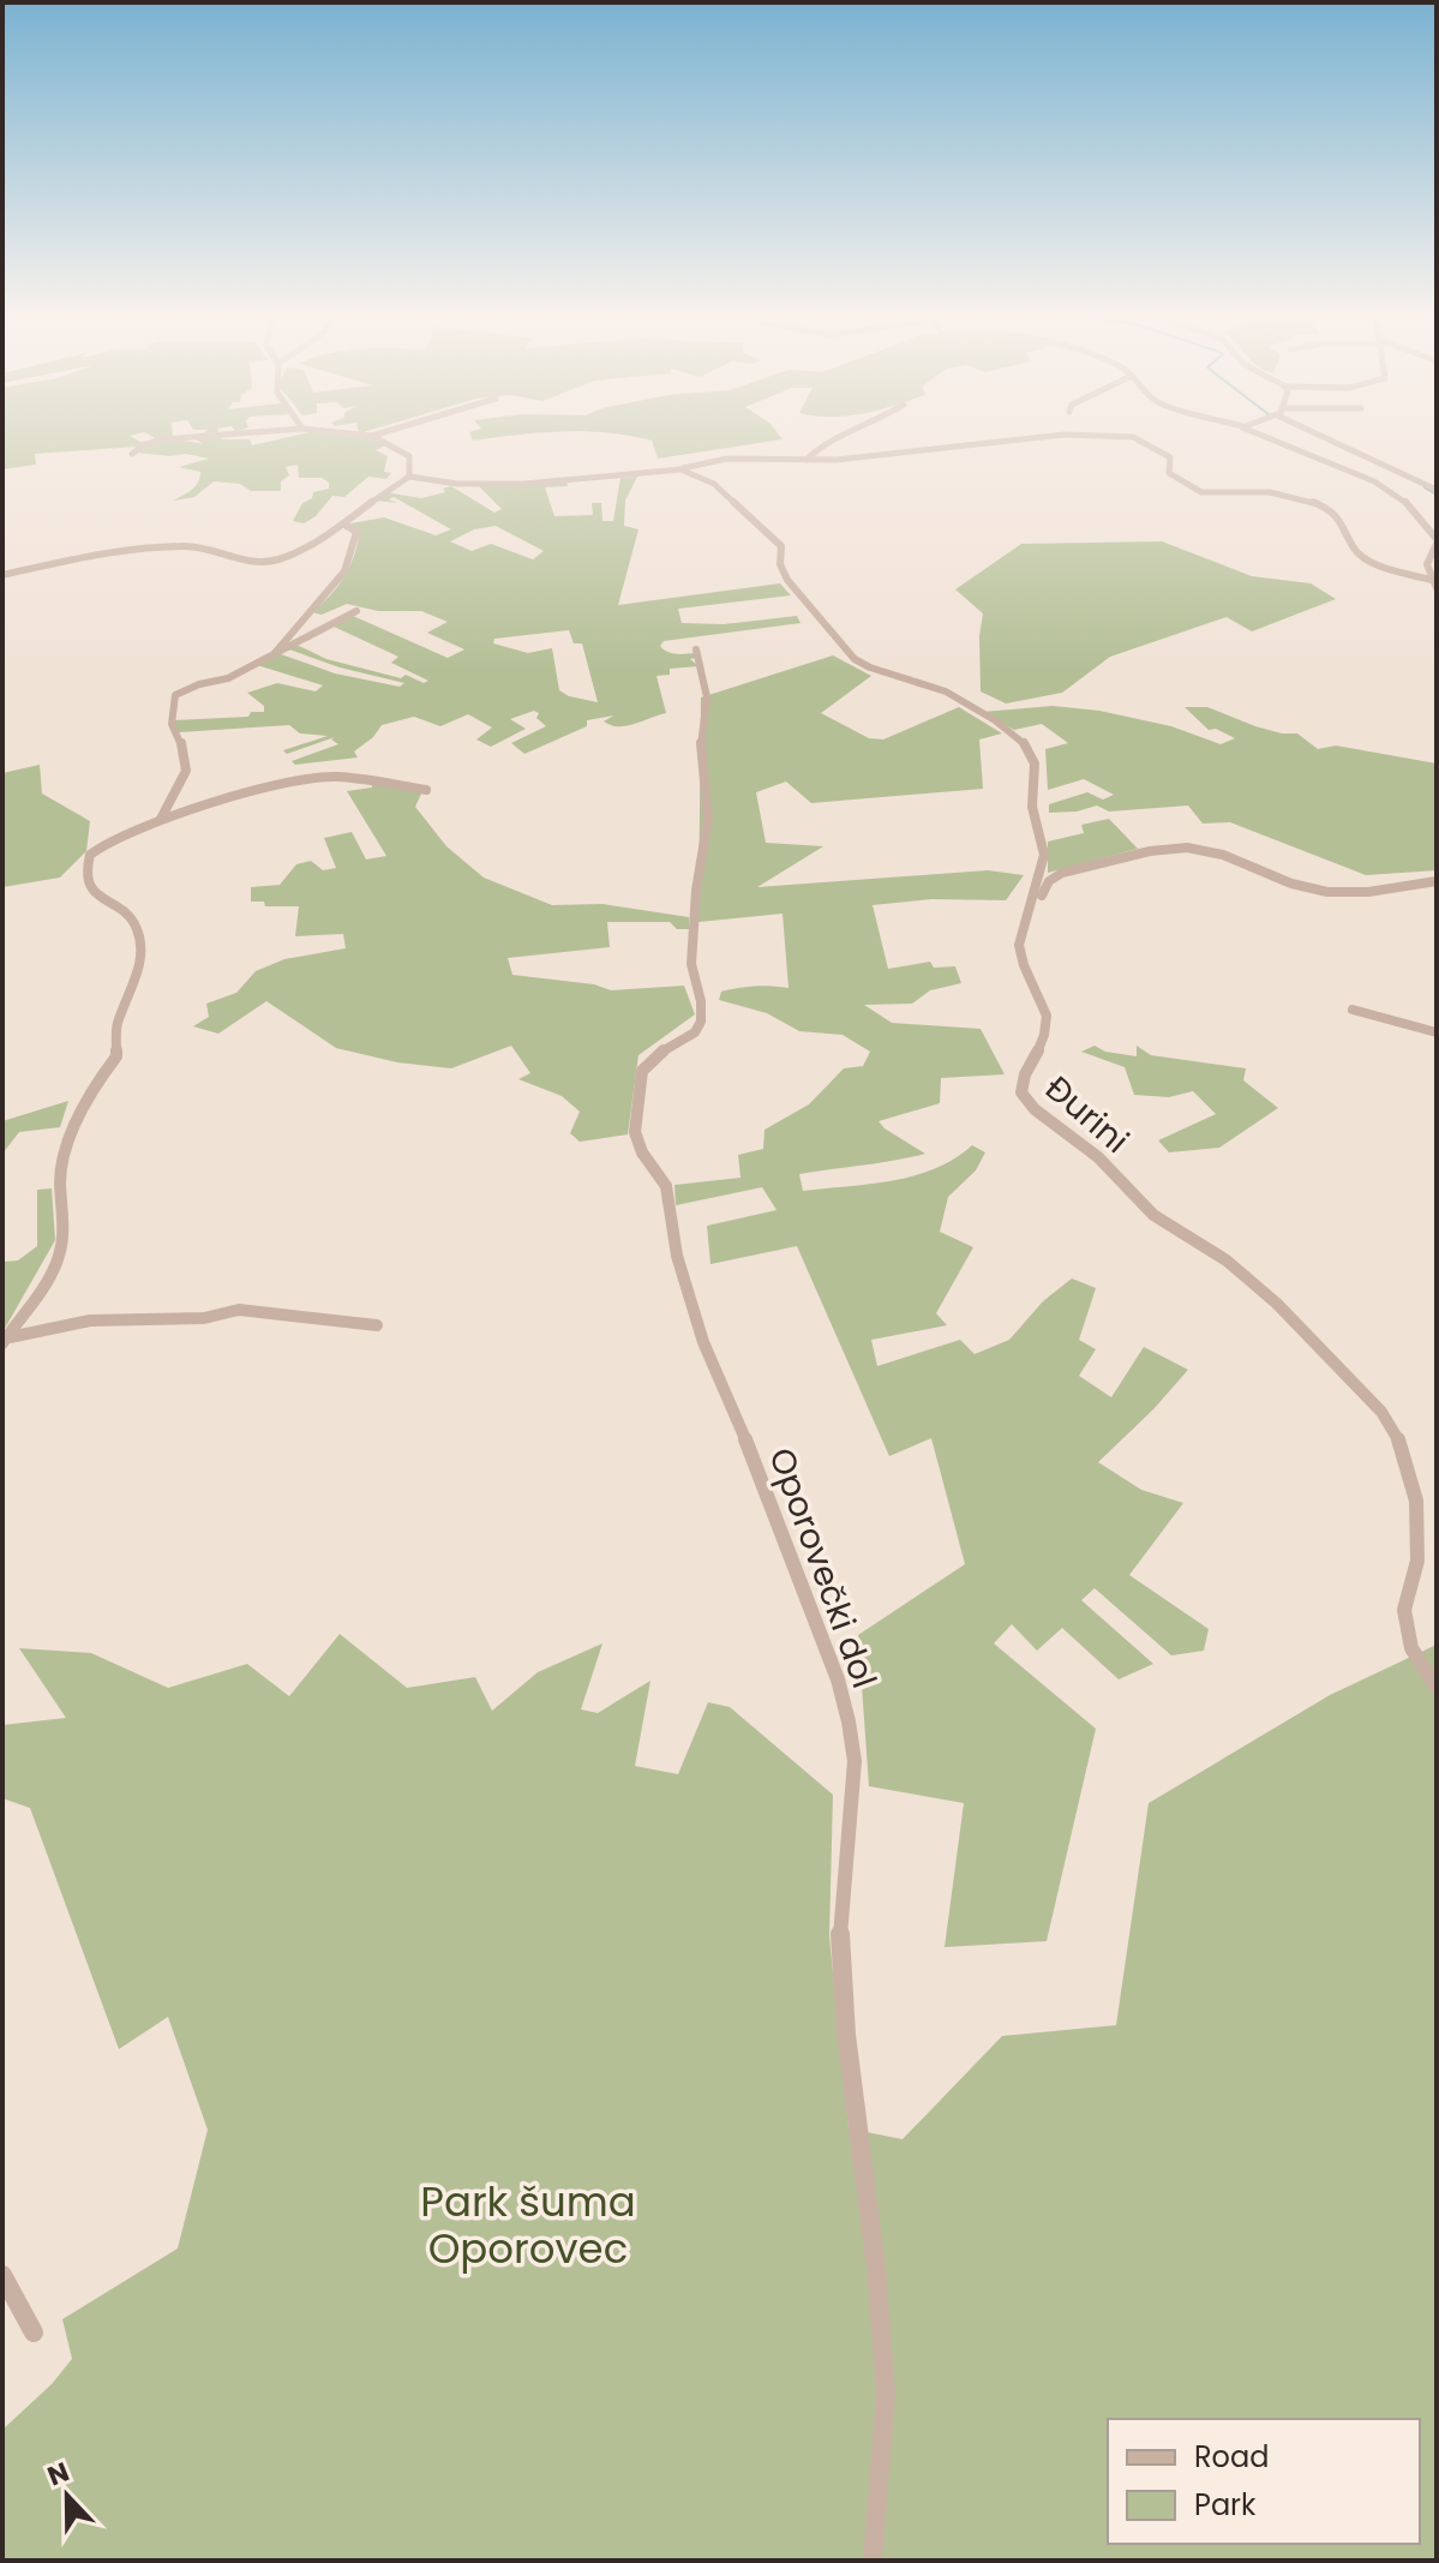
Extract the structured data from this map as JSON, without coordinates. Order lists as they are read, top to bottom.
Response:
{
  "streets": {
    "street": ["Đurini", "Oporovečki dol"]
  },
  "parks": ["Park šuma Oporovec"],
  "legend": ["Road", "Park"],
  "north": "top"
}
